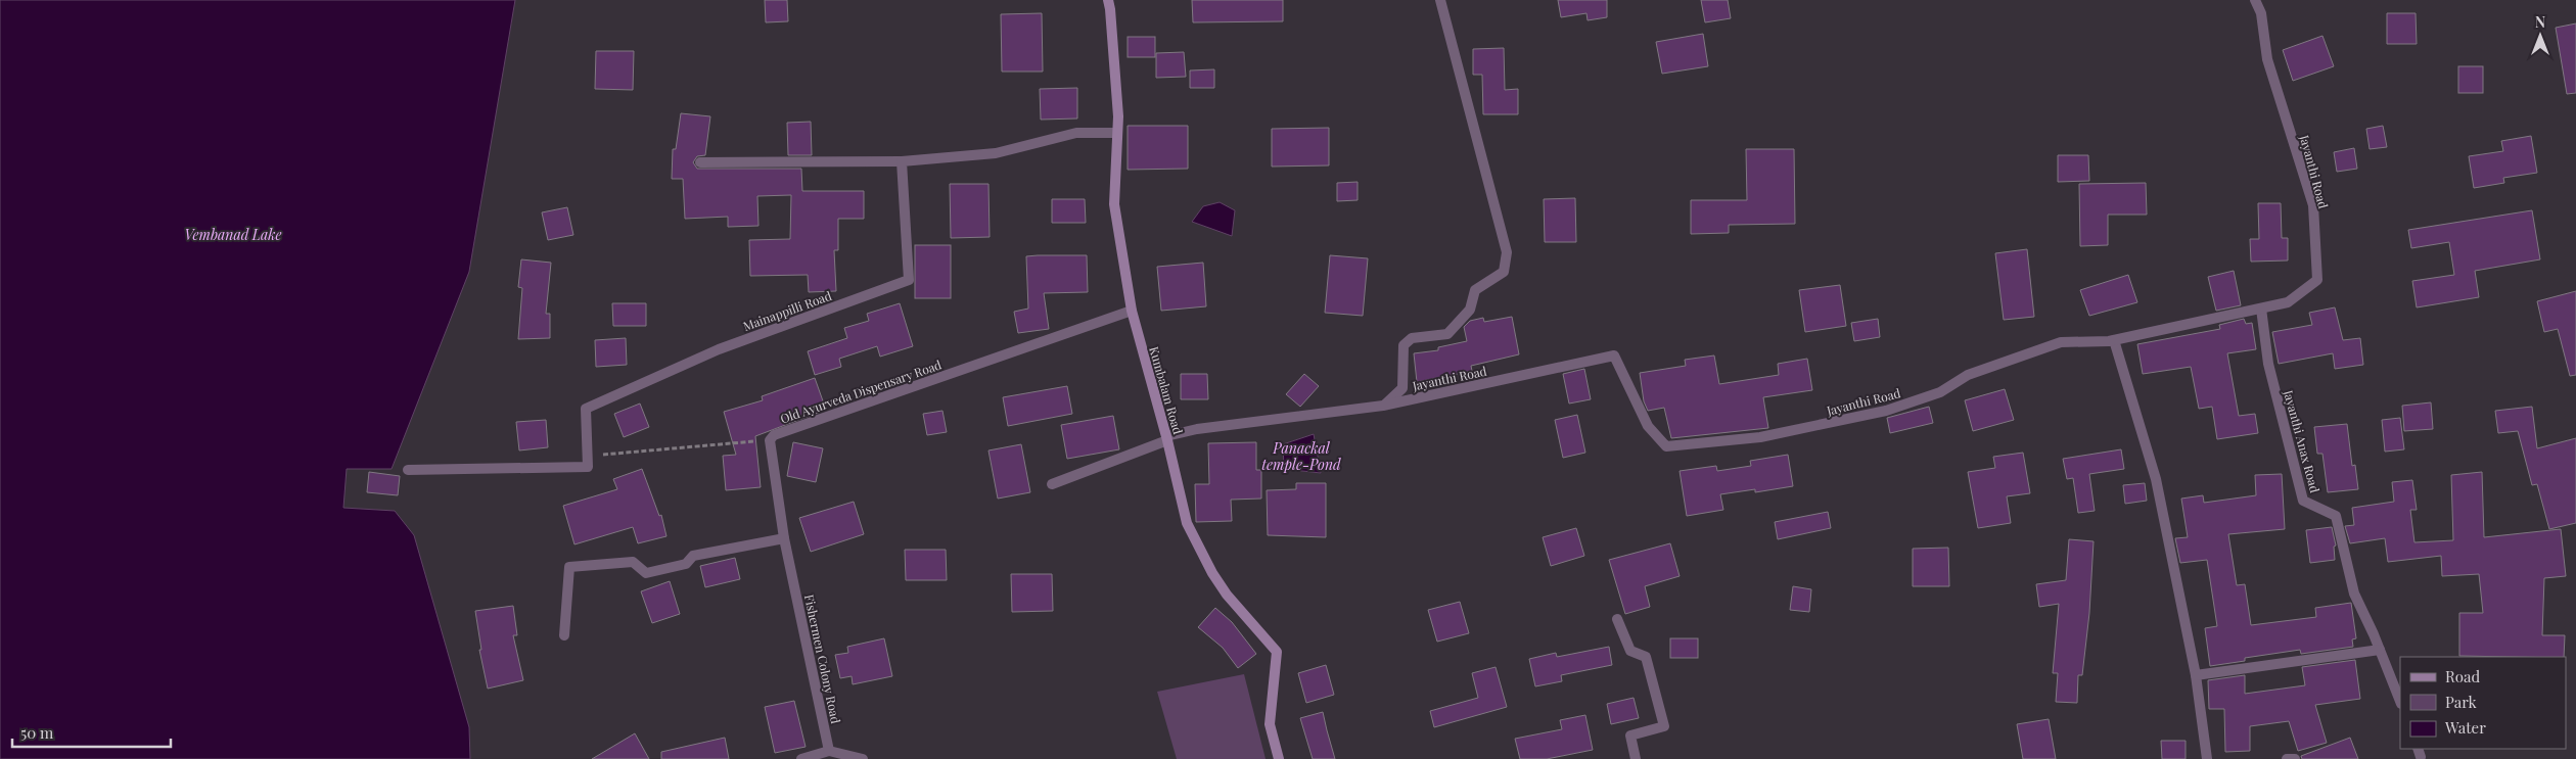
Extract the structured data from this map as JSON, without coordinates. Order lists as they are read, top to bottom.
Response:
{
  "streets": {
    "main road": ["Kumbalam Road"],
    "street": [
      "Jayanthi Road",
      "Mainappilli Road",
      "Old Ayurveda Dispensary Road",
      "Jayanthi Anax Road",
      "Fishermen Colony Road"
    ]
  },
  "crossings": [
    ["Jayanthi Road", "Kumbalam Road"],
    ["Jayanthi Road", "Jayanthi Anax Road"],
    ["Kumbalam Road", "Old Ayurveda Dispensary Road"]
  ],
  "water": ["Vembanad Lake", "Panackal temple-Pond"],
  "legend": ["Road", "Park", "Water"],
  "scale_bar": "50 m",
  "north": "top"
}
